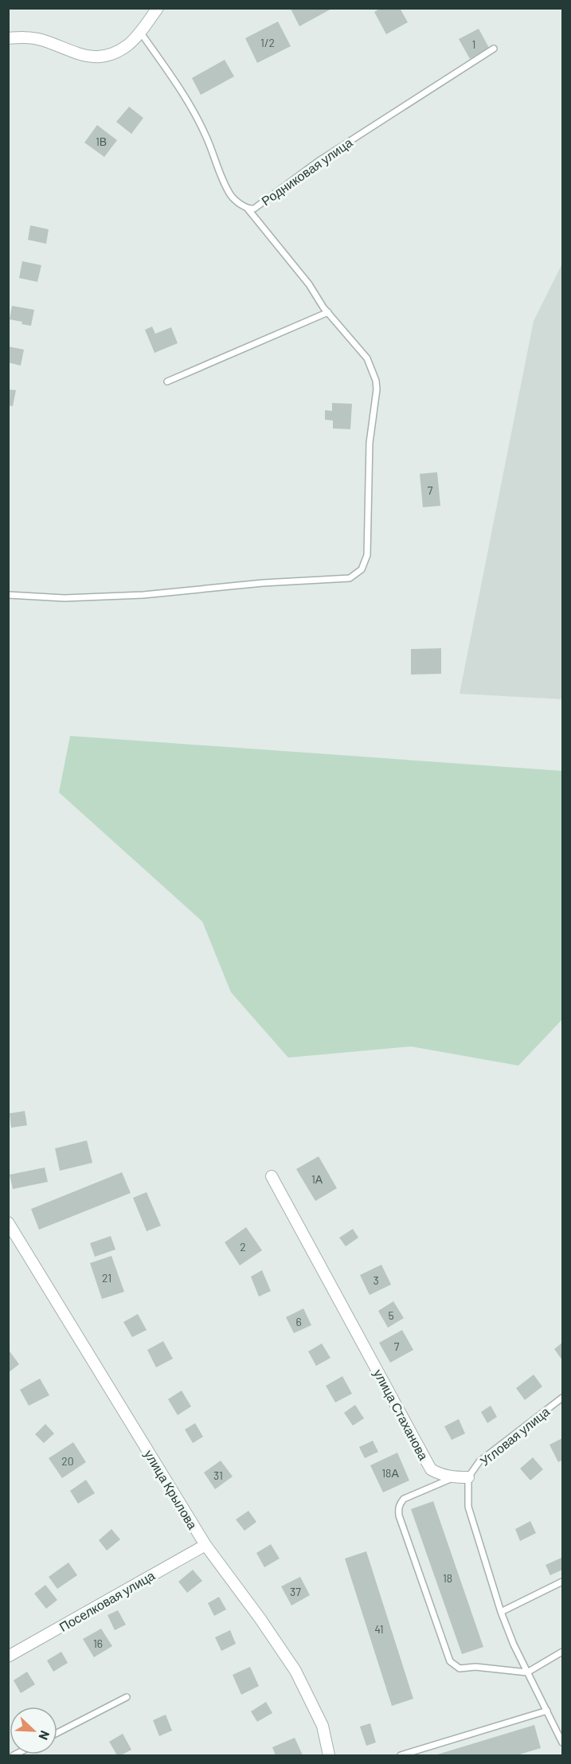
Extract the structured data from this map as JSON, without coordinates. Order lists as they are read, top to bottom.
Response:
{
  "streets": {
    "street": ["улица Стаханова", "улица Крылова", "Поселковая улица"],
    "lane": ["Родниковая улица", "Угловая улица"]
  },
  "crossings": [
    ["улица Стаханова", "Угловая улица"],
    ["улица Крылова", "Поселковая улица"]
  ],
  "house_numbers": [
    "1/2",
    "1",
    "1В",
    "7",
    "1А",
    "2",
    "21",
    "3",
    "5",
    "6",
    "7",
    "20",
    "18А",
    "31",
    "18",
    "37",
    "41",
    "16"
  ],
  "north": "bottom right"
}
